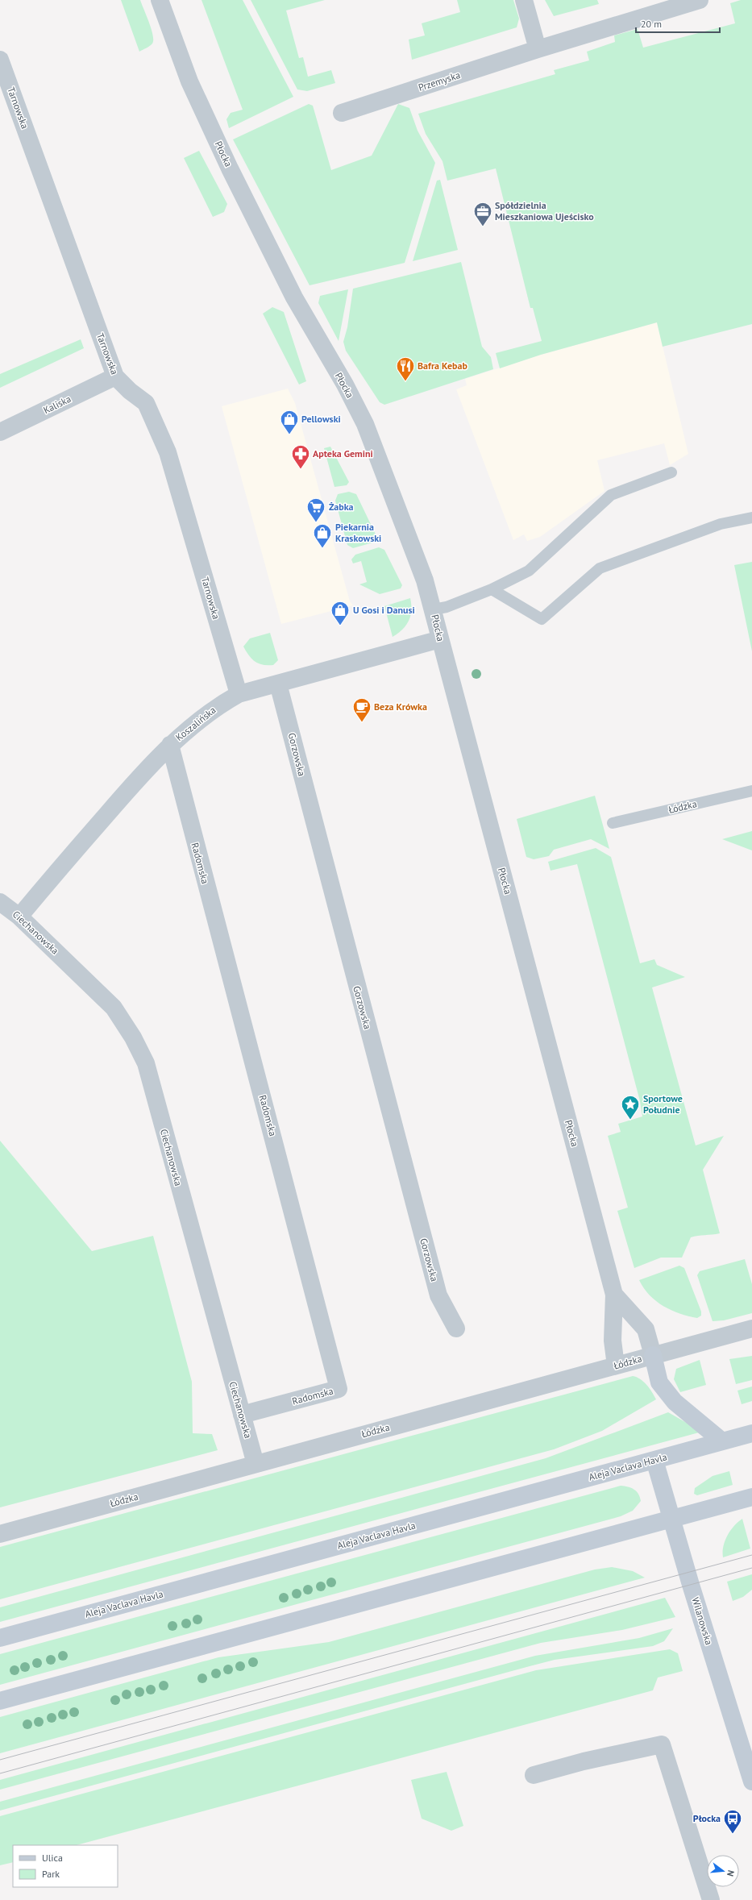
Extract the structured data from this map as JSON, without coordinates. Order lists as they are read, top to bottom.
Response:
{
  "streets": {
    "main road": ["Aleja Vaclava Havla", "Wilanowska"],
    "street": [
      "Przemyska",
      "Tarnowska",
      "Płocka",
      "Kaliska",
      "Koszalińska",
      "Gorzowska",
      "Łódzka",
      "Radomska",
      "Ciechanowska"
    ]
  },
  "crossings": [
    ["Tarnowska", "Kaliska"],
    ["Tarnowska", "Koszalińska"],
    ["Płocka", "Koszalińska"],
    ["Płocka", "Łódzka"],
    ["Koszalińska", "Gorzowska"],
    ["Koszalińska", "Radomska"],
    ["Koszalińska", "Ciechanowska"],
    ["Łódzka", "Ciechanowska"],
    ["Radomska", "Ciechanowska"],
    ["Aleja Vaclava Havla", "Wilanowska"]
  ],
  "places": {
    "office": ["Spółdzielnia Mieszkaniowa Ujeścisko"],
    "restaurant": ["Bafra Kebab"],
    "shop": ["Pellowski", "Piekarnia Kraskowski", "U Gosi i Danusi"],
    "pharmacy": ["Apteka Gemini"],
    "supermarket": ["Żabka"],
    "cafe": ["Beza Krówka"],
    "place": ["Sportowe Południe"],
    "bus stop": ["Płocka"]
  },
  "legend": ["Ulica", "Park"],
  "scale_bar": "20 m",
  "north": "right"
}
